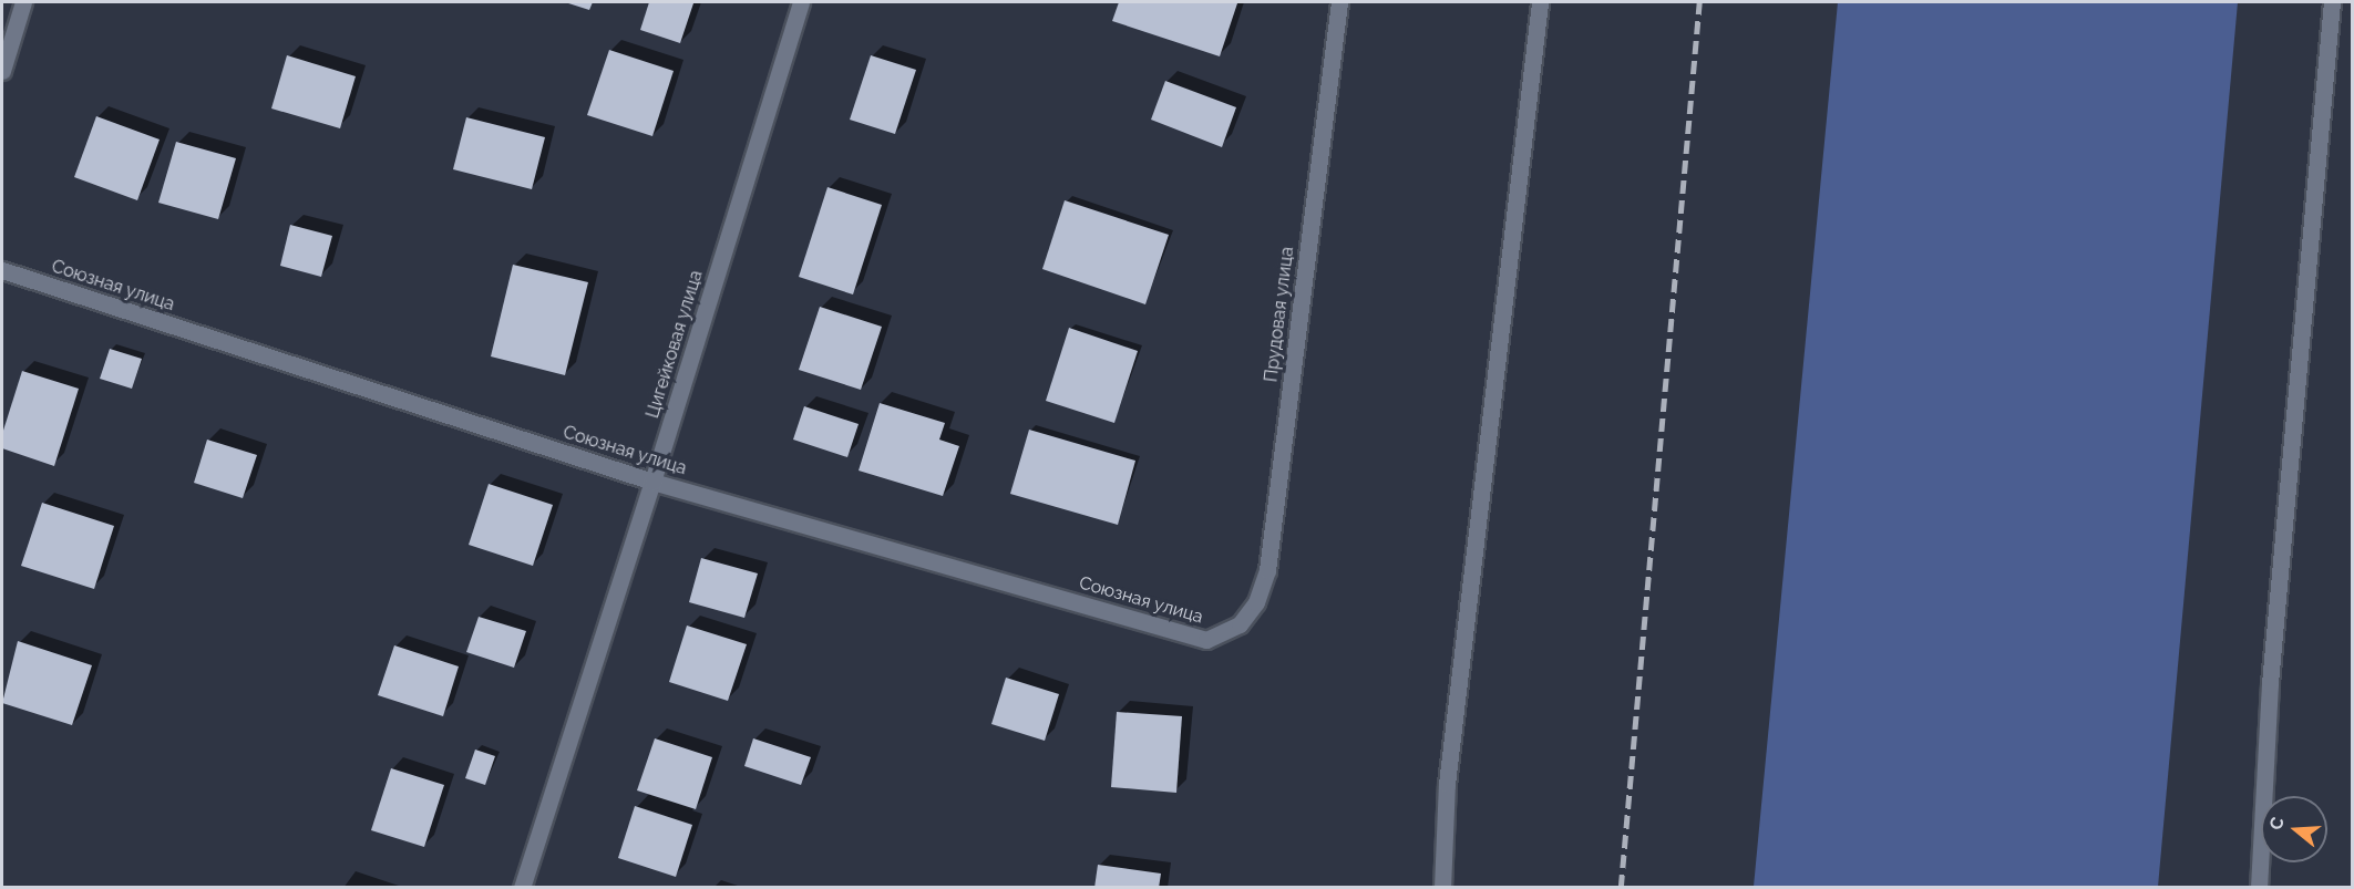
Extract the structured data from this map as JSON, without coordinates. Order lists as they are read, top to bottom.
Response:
{
  "streets": {
    "street": ["Союзная улица", "Прудовая улица", "Цигейковая улица"]
  },
  "crossings": [
    ["Союзная улица", "Прудовая улица"],
    ["Союзная улица", "Цигейковая улица"]
  ],
  "north": "left"
}
